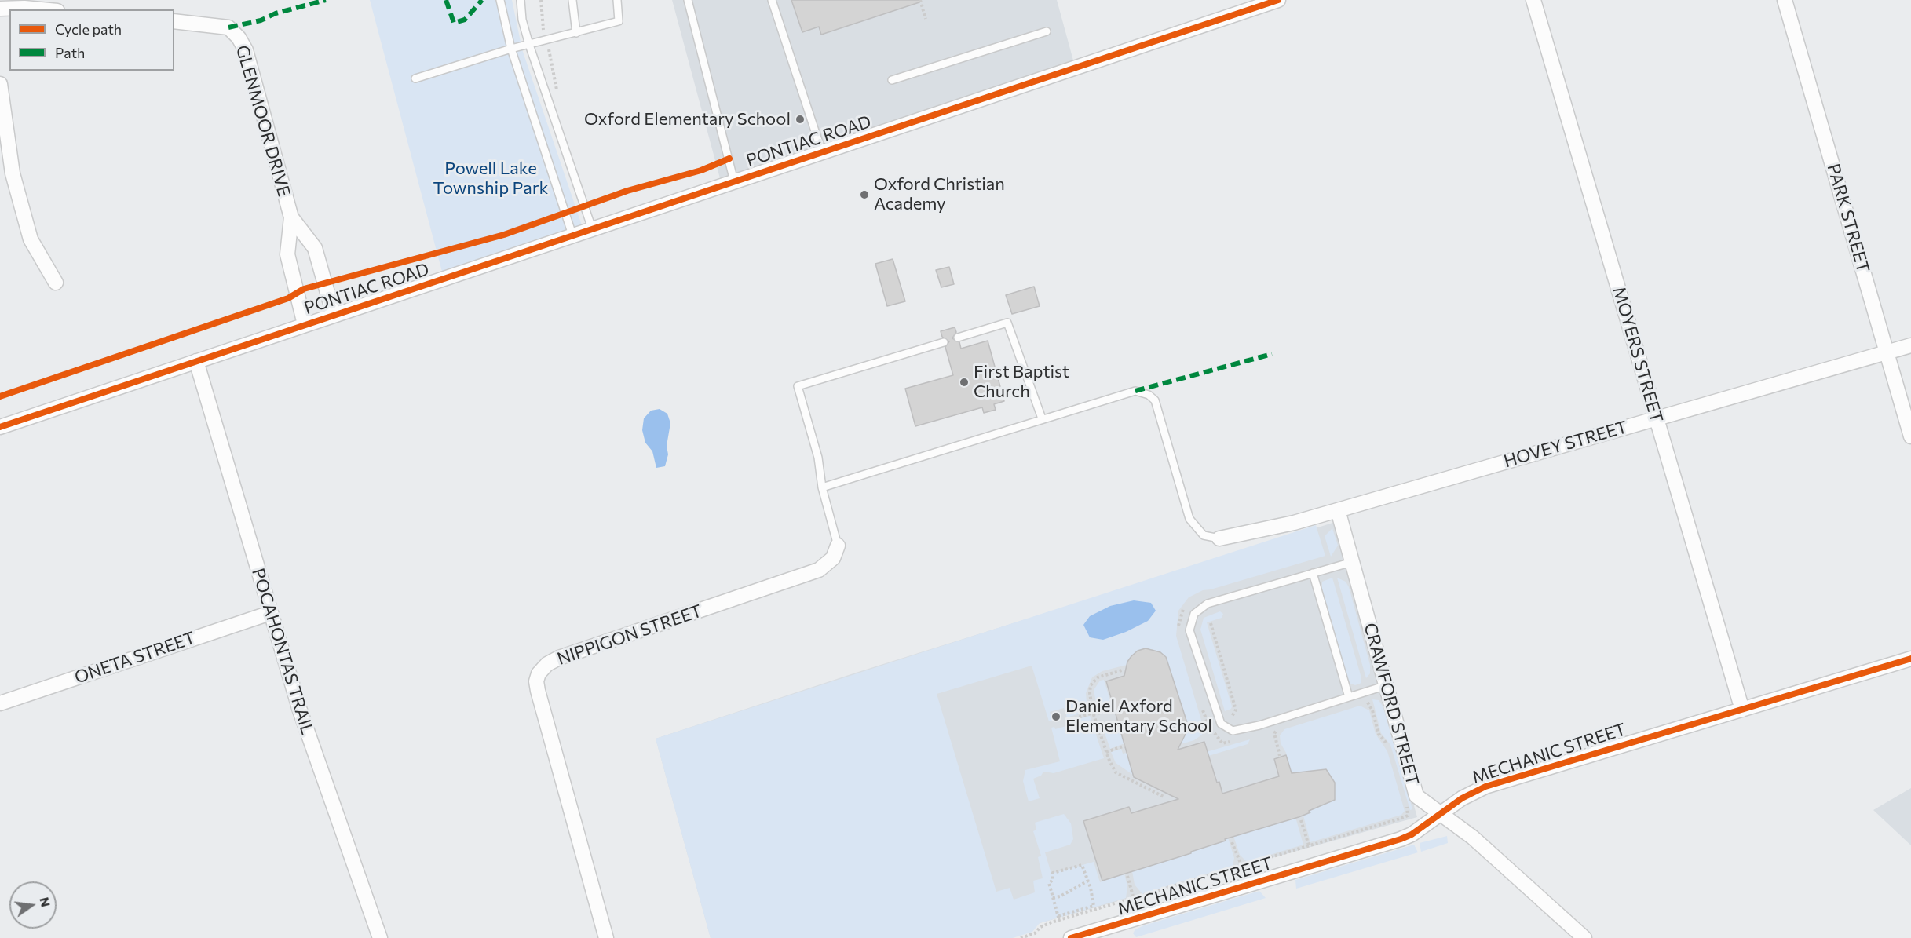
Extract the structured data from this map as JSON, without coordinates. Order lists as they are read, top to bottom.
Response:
{
  "streets": {
    "street": [
      "GLENMOOR DRIVE",
      "PONTIAC ROAD",
      "PARK STREET",
      "MOYERS STREET",
      "HOVEY STREET",
      "NIPPIGON STREET",
      "POCAHONTAS TRAIL",
      "ONETA STREET",
      "CRAWFORD STREET",
      "MECHANIC STREET"
    ]
  },
  "crossings": [
    ["GLENMOOR DRIVE", "PONTIAC ROAD"],
    ["PONTIAC ROAD", "POCAHONTAS TRAIL"],
    ["PARK STREET", "HOVEY STREET"],
    ["MOYERS STREET", "HOVEY STREET"],
    ["MOYERS STREET", "MECHANIC STREET"],
    ["HOVEY STREET", "CRAWFORD STREET"],
    ["POCAHONTAS TRAIL", "ONETA STREET"],
    ["CRAWFORD STREET", "MECHANIC STREET"]
  ],
  "parks": ["Powell Lake Township Park"],
  "places": [
    "Oxford Elementary School",
    "Oxford Christian Academy",
    "First Baptist Church",
    "Daniel Axford Elementary School"
  ],
  "legend": ["Cycle path", "Path"],
  "north": "right"
}
